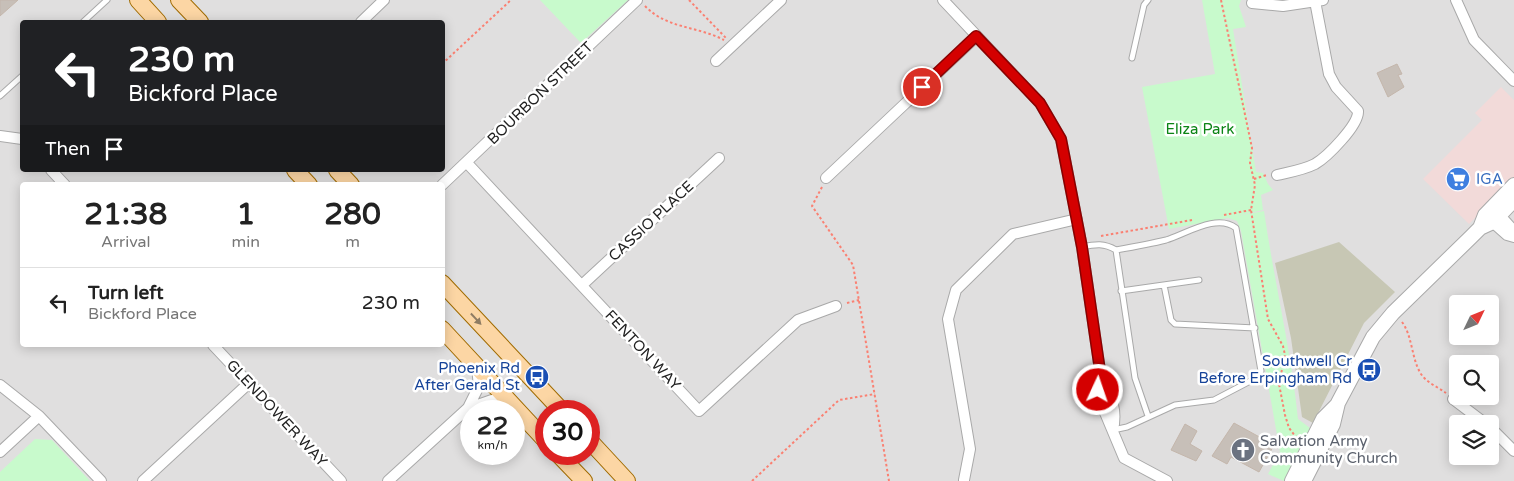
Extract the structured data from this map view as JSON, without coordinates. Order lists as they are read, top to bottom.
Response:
{
  "streets": {
    "street": [
      "BOURBON STREET",
      "CASSIO PLACE",
      "FENTON WAY",
      "GLENDOWER WAY"
    ]
  },
  "crossings": [
    ["BOURBON STREET", "FENTON WAY"],
    ["CASSIO PLACE", "FENTON WAY"]
  ],
  "parks": ["Eliza Park"],
  "places": {
    "supermarket": ["IGA"],
    "bus stop": ["Southwell Cr Before Erpingham Rd", "Phoenix Rd After Gerald St"],
    "church": ["Salvation Army Community Church"]
  },
  "north": "top right",
  "page": {
    "turn": ["230 m", "Bickford Place"],
    "then": "Then",
    "eta": [
      "21:38",
      "Arrival",
      "1",
      "min",
      "280",
      "m"
    ],
    "list": [
      {
        "name": "Turn left",
        "note": "Bickford Place",
        "value": "230 m"
      }
    ],
    "speed": "22 km/h",
    "limit": "30"
  }
}
